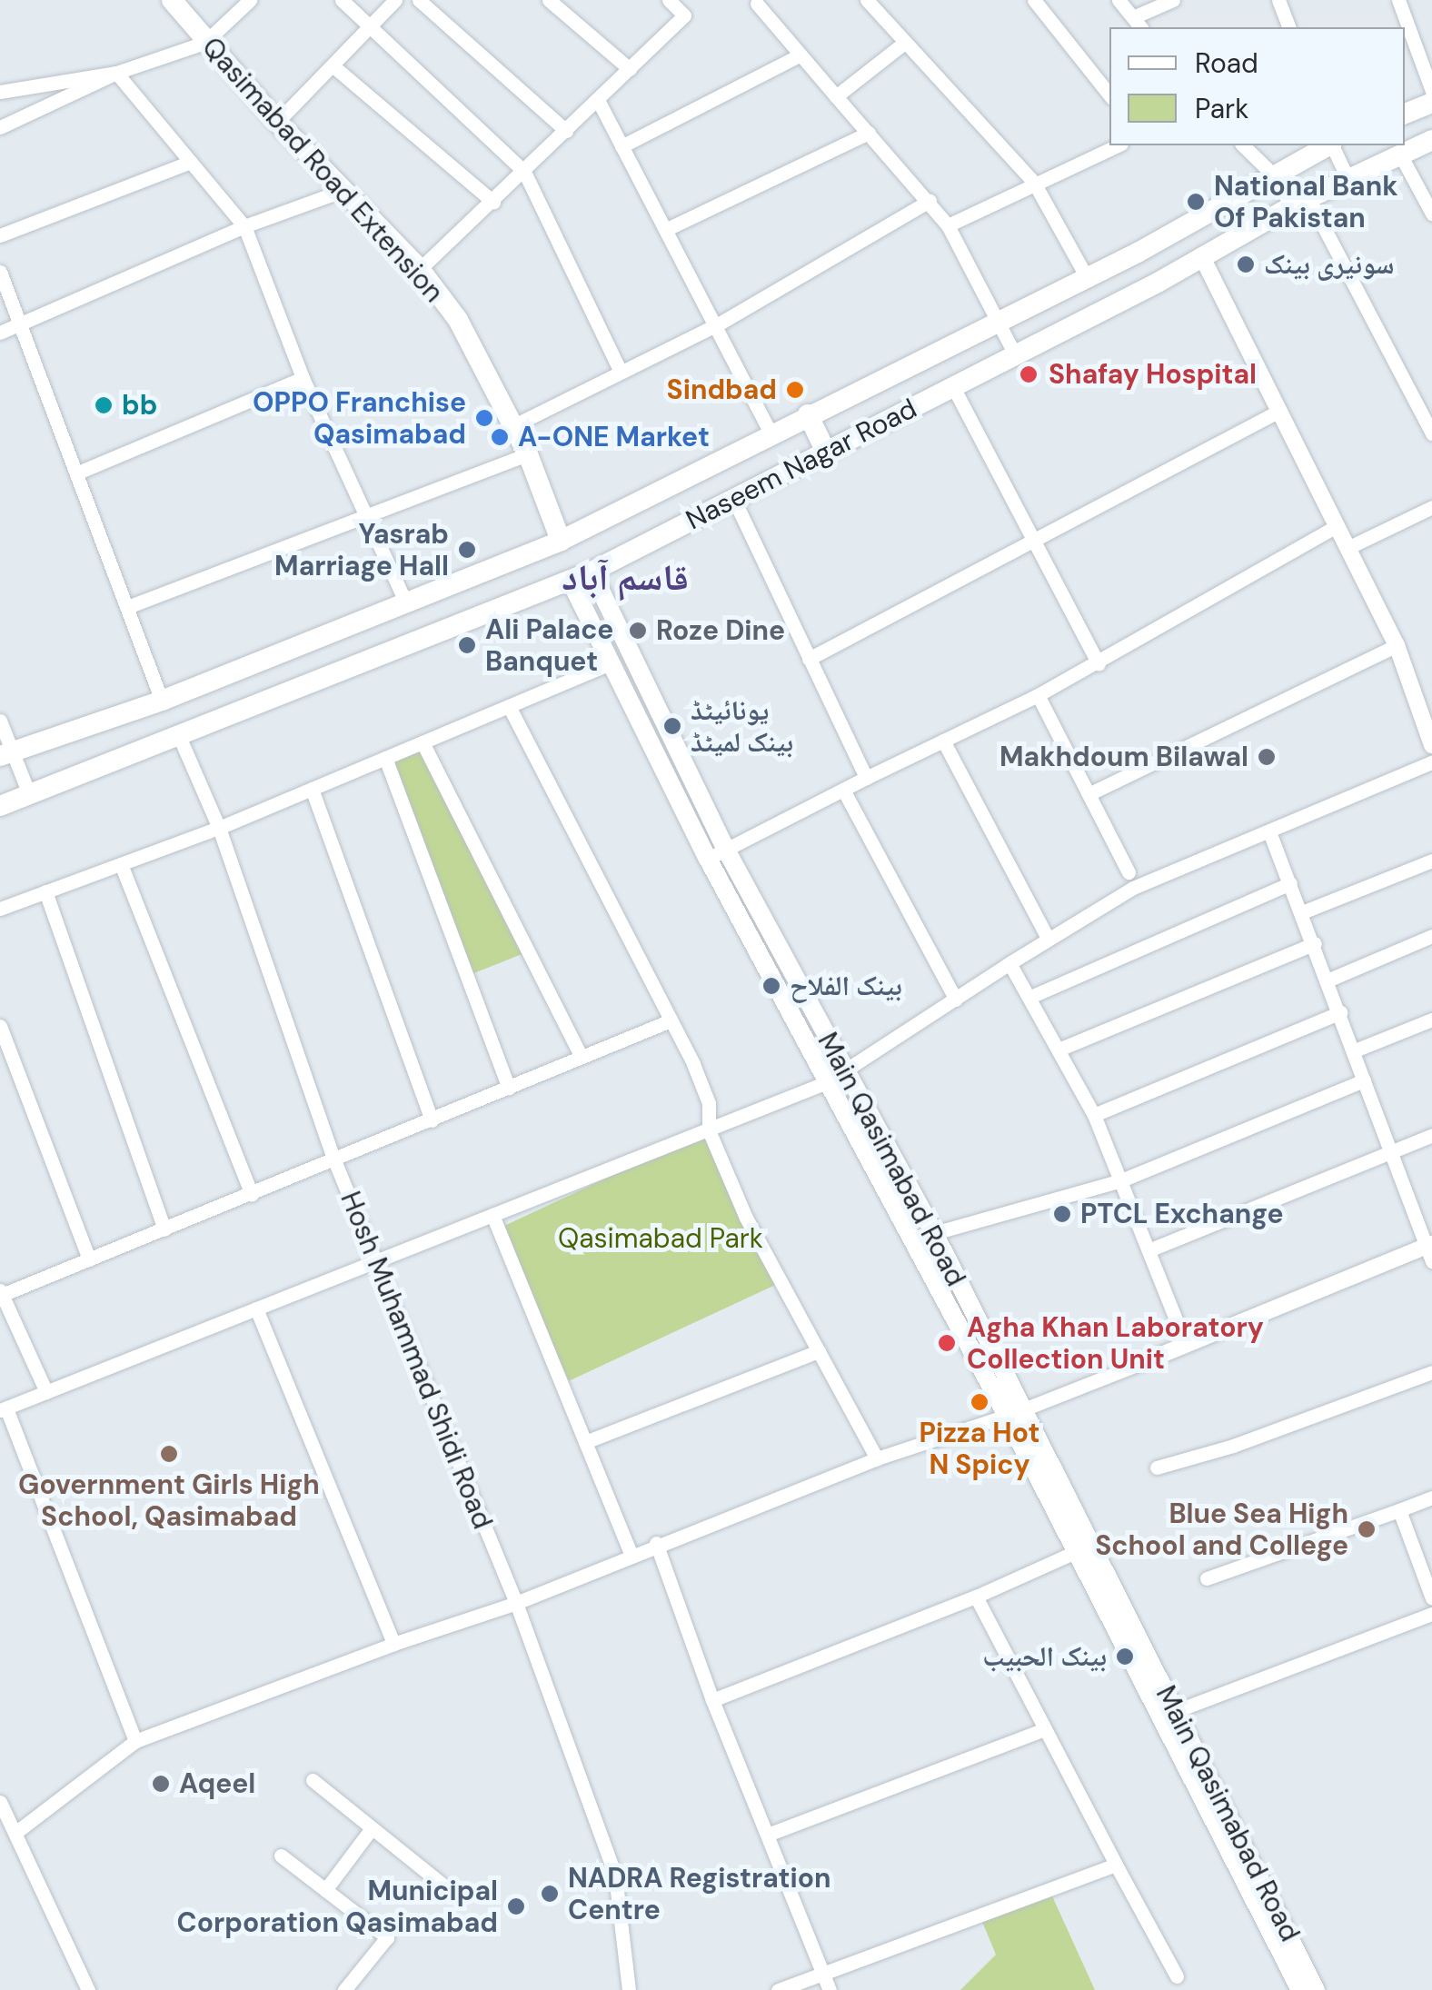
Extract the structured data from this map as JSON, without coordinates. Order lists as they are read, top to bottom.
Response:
{
  "streets": {
    "main road": ["Qasimabad Road Extension", "Naseem Nagar Road", "Main Qasimabad Road"],
    "street": ["Hosh Muhammad Shidi Road"]
  },
  "crossings": [
    ["Qasimabad Road Extension", "Naseem Nagar Road"],
    ["Naseem Nagar Road", "Main Qasimabad Road"],
    ["Naseem Nagar Road", "Hosh Muhammad Shidi Road"]
  ],
  "districts": ["قاسم آباد"],
  "parks": ["Qasimabad Park"],
  "places": [
    "National Bank Of Pakistan",
    "سونیری بینک",
    "Shafay Hospital",
    "Sindbad",
    "bb",
    "OPPO Franchise Qasimabad",
    "A-ONE Market",
    "Yasrab Marriage Hall",
    "Roze Dine",
    "Ali Palace Banquet",
    "یونائیٹڈ بینک لمیٹڈ",
    "Makhdoum Bilawal",
    "بینک الفلاح",
    "PTCL Exchange",
    "Agha Khan Laboratory Collection Unit",
    "Pizza Hot N Spicy",
    "Government Girls High School, Qasimabad",
    "Blue Sea High School and College",
    "بينک الحبيب",
    "Aqeel",
    "NADRA Registration Centre",
    "Municipal Corporation Qasimabad"
  ],
  "legend": ["Road", "Park"]
}
